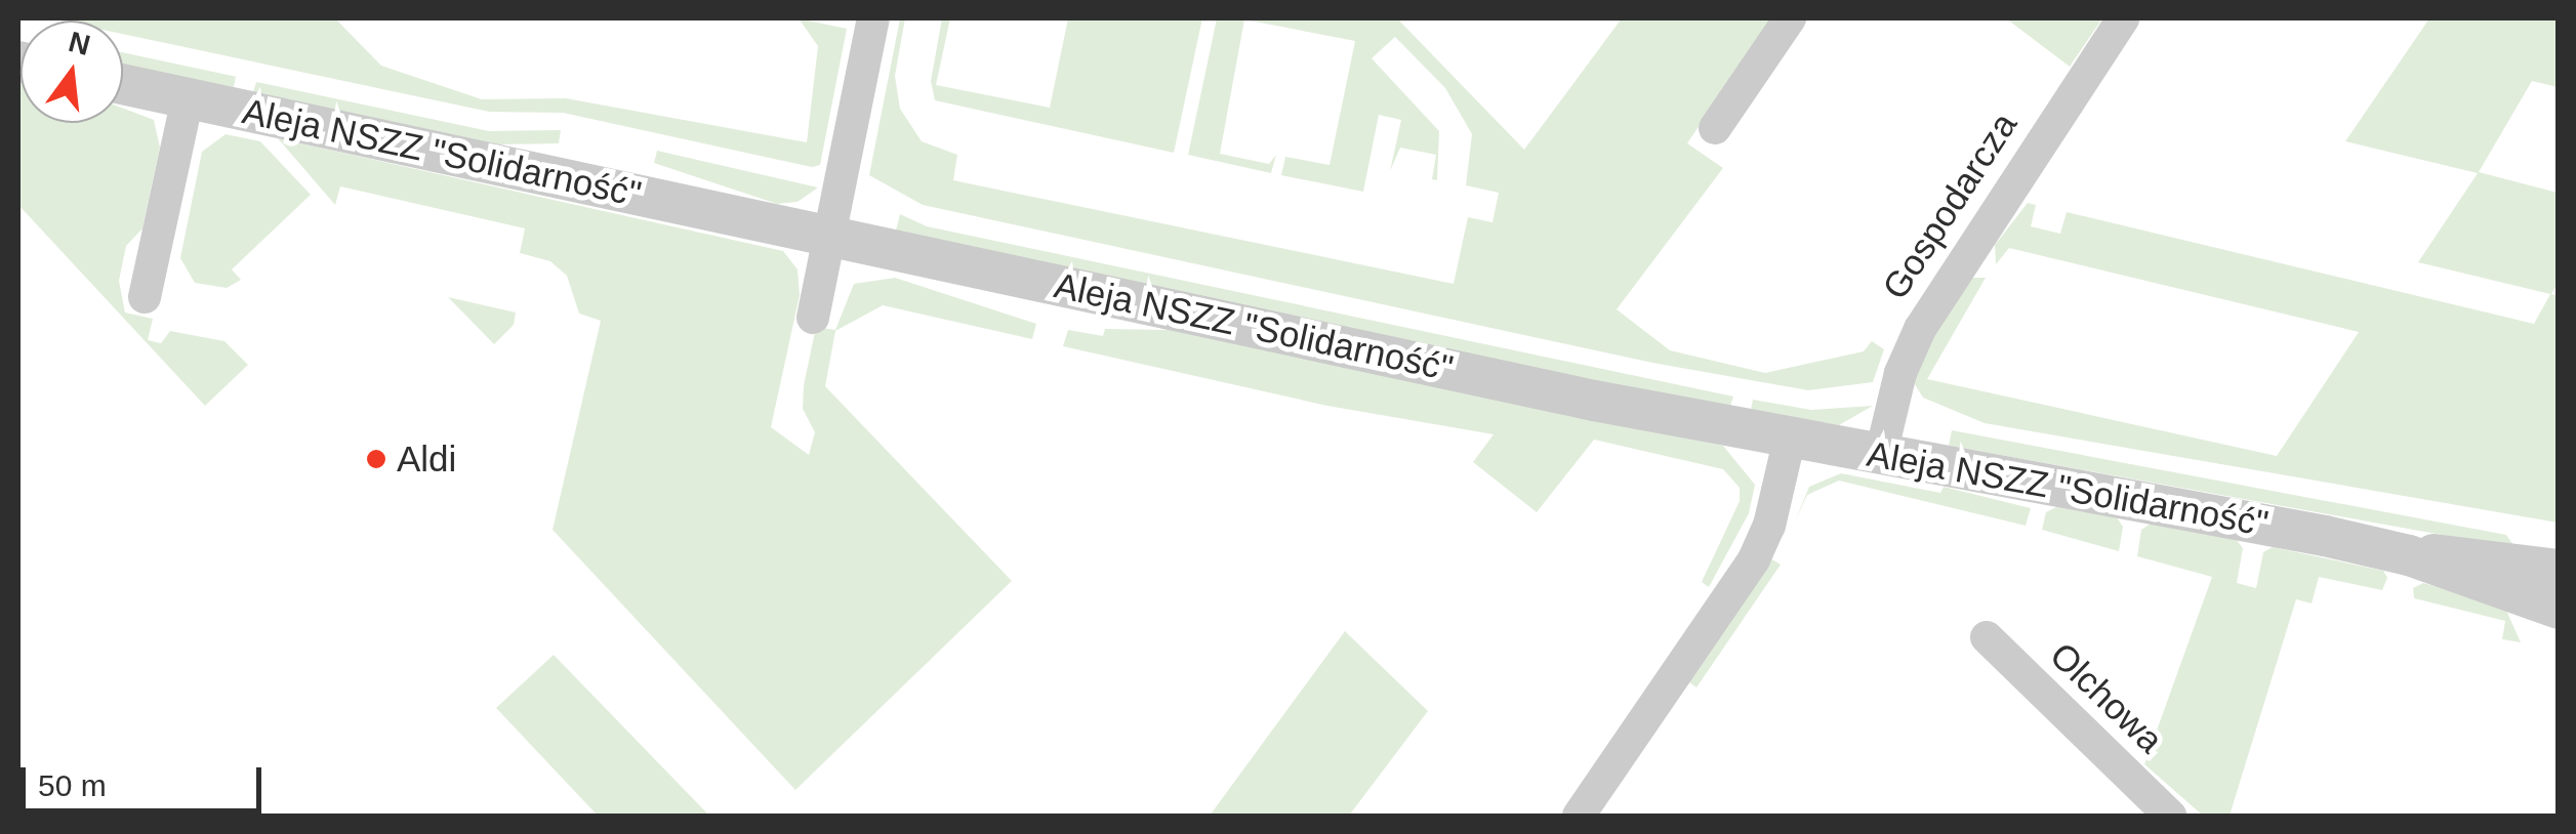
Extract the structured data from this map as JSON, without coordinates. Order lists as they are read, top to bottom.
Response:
{
  "streets": {
    "street": ["Aleja NSZZ \"Solidarność\"", "Gospodarcza", "Olchowa"]
  },
  "crossings": [
    ["Aleja NSZZ \"Solidarność\"", "Gospodarcza"]
  ],
  "places": ["Aldi"],
  "scale_bar": "50 m",
  "north": "top"
}
